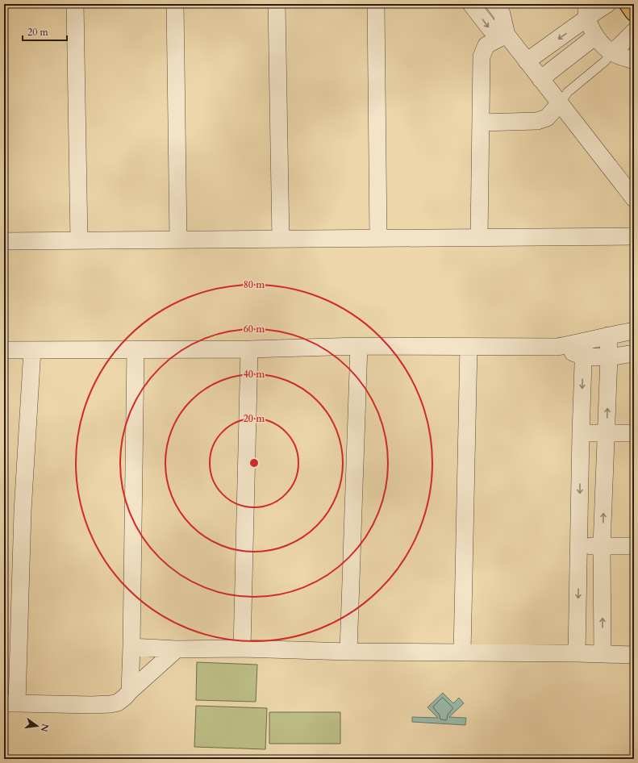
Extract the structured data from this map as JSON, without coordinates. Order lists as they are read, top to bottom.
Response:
{
  "scale_bar": "20 m",
  "north": "right",
  "rings": [
    "80 m",
    "60 m",
    "40 m",
    "20 m"
  ]
}
